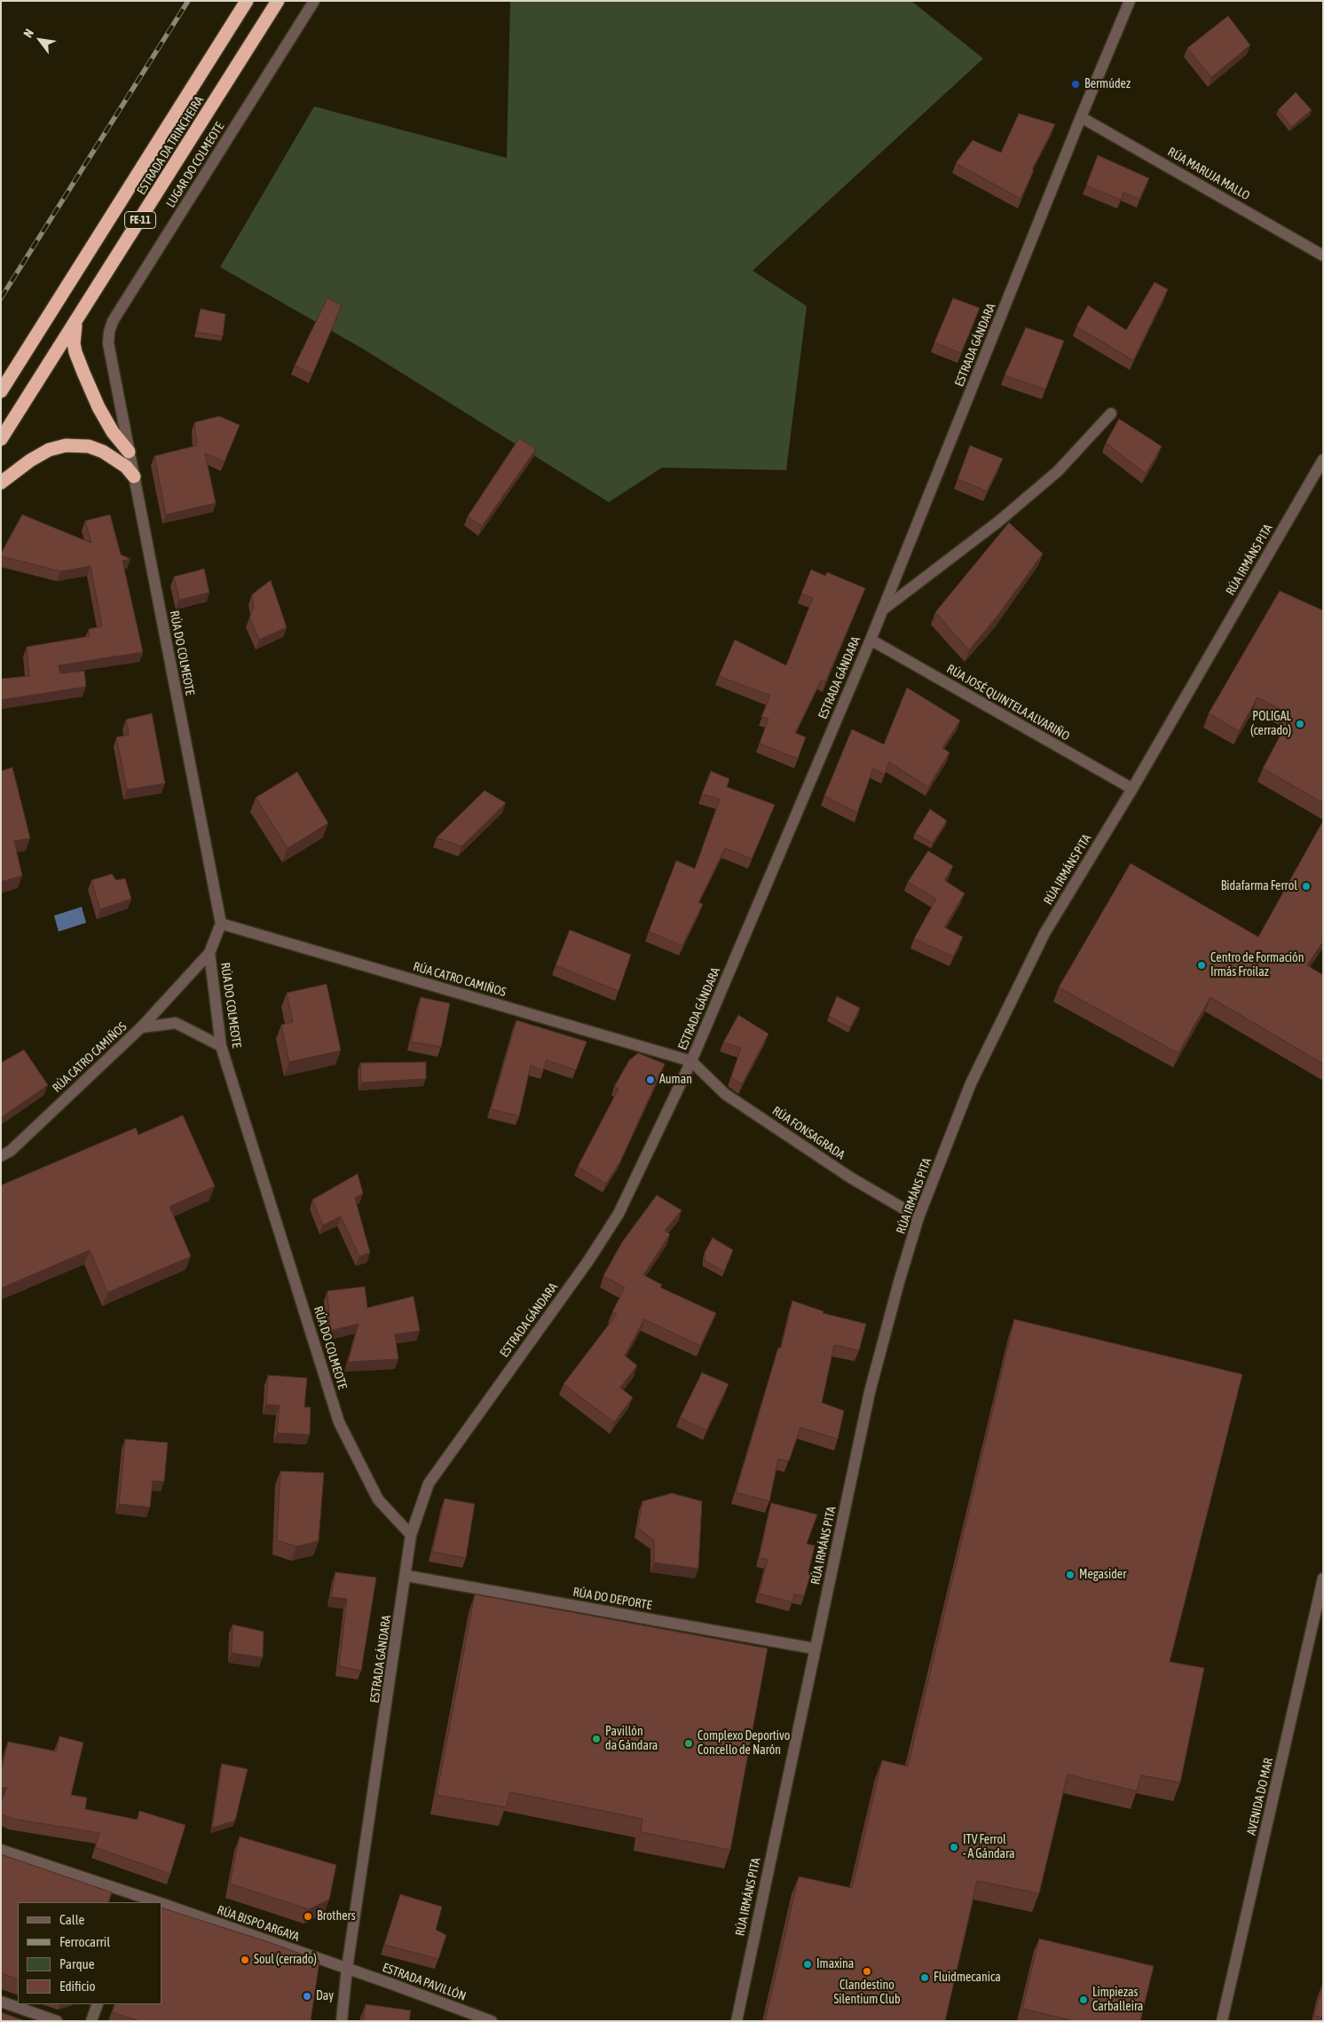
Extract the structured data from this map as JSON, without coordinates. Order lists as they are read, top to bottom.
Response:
{
  "streets": {
    "highway": ["ESTRADA DA TRINCHEIRA", "FE-11"],
    "street": [
      "LUGAR DO COLMEOTE",
      "RÚA MARUJA MALLO",
      "ESTRADA GÁNDARA",
      "RÚA IRMÁNS PITA",
      "RÚA DO COLMEOTE",
      "RÚA JOSÉ QUINTELA ALVARIÑO",
      "RÚA CATRO CAMIÑOS",
      "RÚA FONSAGRADA",
      "RÚA DO DEPORTE",
      "AVENIDA DO MAR",
      "RÚA BISPO ARGAYA",
      "ESTRADA PAVILLÓN"
    ]
  },
  "crossings": [
    ["LUGAR DO COLMEOTE", "RÚA DO COLMEOTE"],
    ["RÚA MARUJA MALLO", "ESTRADA GÁNDARA"],
    ["ESTRADA GÁNDARA", "RÚA DO COLMEOTE"],
    ["ESTRADA GÁNDARA", "RÚA JOSÉ QUINTELA ALVARIÑO"],
    ["ESTRADA GÁNDARA", "RÚA CATRO CAMIÑOS"],
    ["ESTRADA GÁNDARA", "RÚA FONSAGRADA"],
    ["ESTRADA GÁNDARA", "RÚA DO DEPORTE"],
    ["ESTRADA GÁNDARA", "RÚA BISPO ARGAYA"],
    ["ESTRADA GÁNDARA", "ESTRADA PAVILLÓN"],
    ["RÚA IRMÁNS PITA", "RÚA JOSÉ QUINTELA ALVARIÑO"],
    ["RÚA IRMÁNS PITA", "RÚA FONSAGRADA"],
    ["RÚA IRMÁNS PITA", "RÚA DO DEPORTE"],
    ["RÚA DO COLMEOTE", "RÚA CATRO CAMIÑOS"],
    ["RÚA CATRO CAMIÑOS", "RÚA FONSAGRADA"],
    ["RÚA BISPO ARGAYA", "ESTRADA PAVILLÓN"]
  ],
  "places": [
    "Bermúdez",
    "POLIGAL (cerrado)",
    "Bidafarma Ferrol",
    "Centro de Formación Irmás Froilaz",
    "Auman",
    "Megasider",
    "Pavillón da Gándara",
    "Complexo Deportivo Concello de Narón",
    "ITV Ferrol - A Gándara",
    "Brothers",
    "Soul (cerrado)",
    "Imaxina",
    "Clandestino Silentium Club",
    "Fluidmecanica",
    "Day",
    "Limpiezas Carballeira"
  ],
  "legend": [
    "Calle",
    "Ferrocarril",
    "Parque",
    "Edificio"
  ],
  "north": "top left"
}
